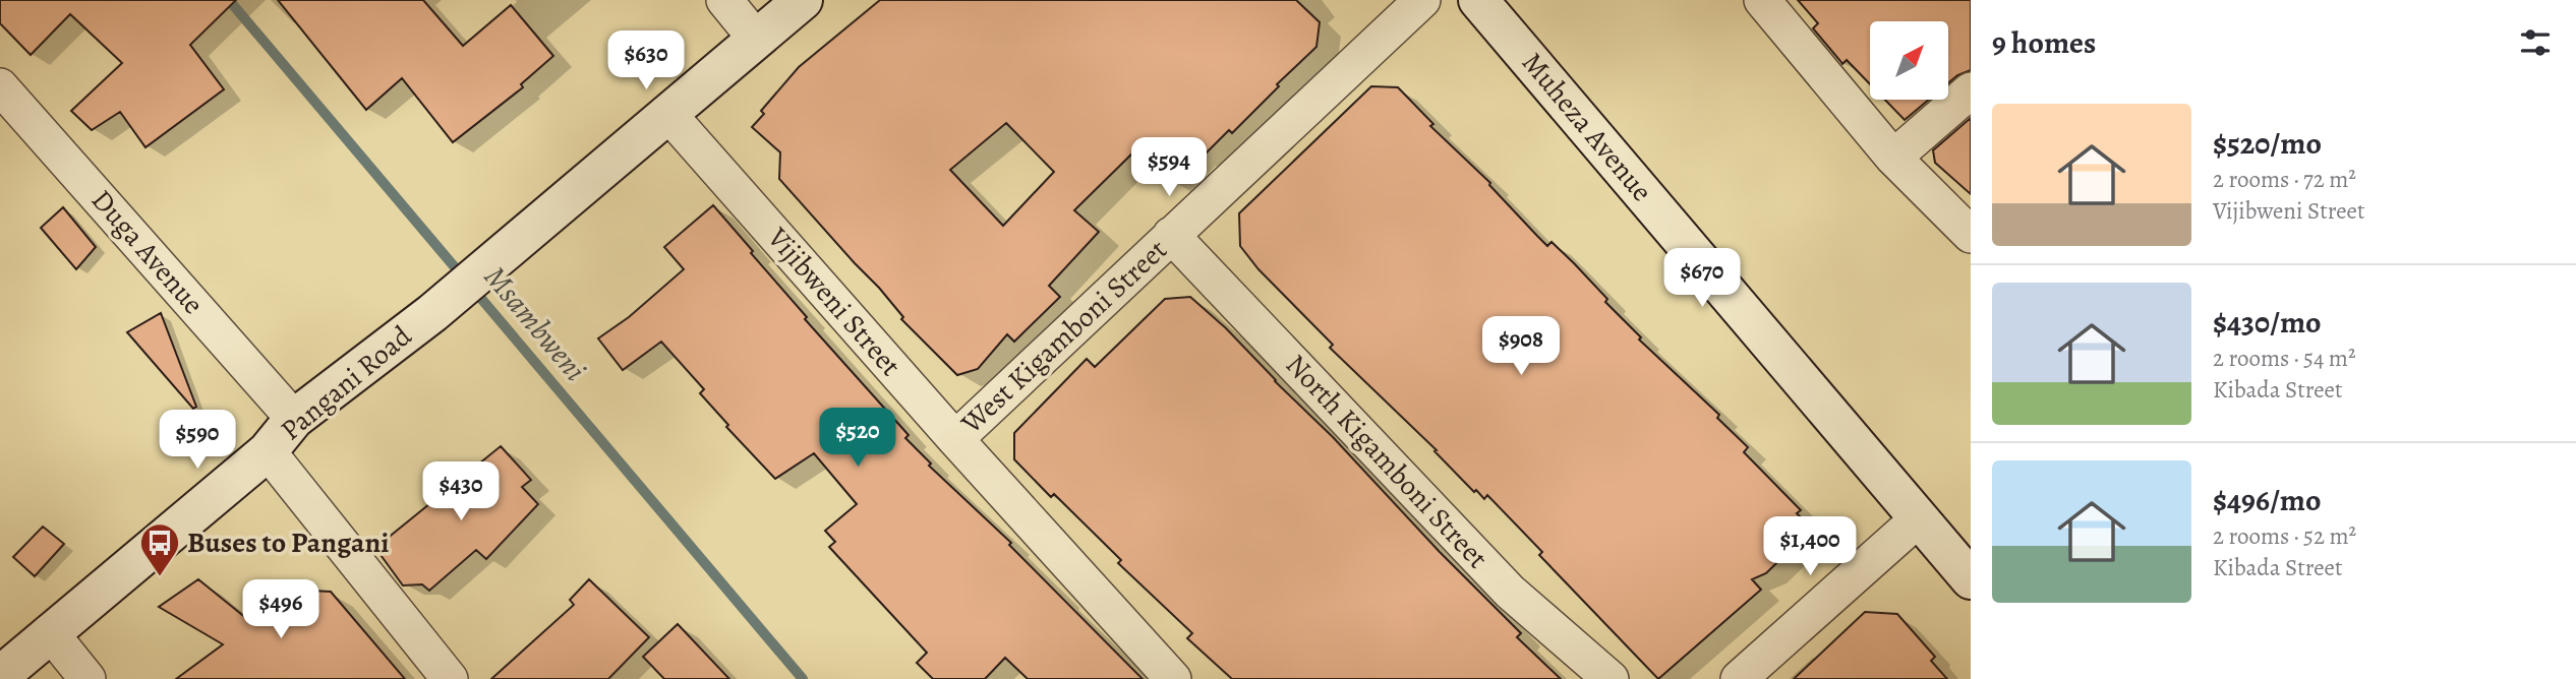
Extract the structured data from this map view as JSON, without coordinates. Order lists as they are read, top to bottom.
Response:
{
  "streets": {
    "main road": ["Muheza Avenue", "Pangani Road"],
    "street": [
      "Duga Avenue",
      "Vijibweni Street",
      "West Kigamboni Street",
      "North Kigamboni Street"
    ]
  },
  "crossings": [
    ["Duga Avenue", "Pangani Road"],
    ["Vijibweni Street", "West Kigamboni Street"],
    ["Vijibweni Street", "Pangani Road"],
    ["West Kigamboni Street", "North Kigamboni Street"]
  ],
  "water": ["Msambweni"],
  "places": {
    "bus stop": ["Buses to Pangani"]
  },
  "north": "top right",
  "page": {
    "heading": "9 homes",
    "price": [
      "$630",
      "$594",
      "$670",
      "$908",
      "$520",
      "$590",
      "$430",
      "$1,400",
      "$496"
    ],
    "list": [
      {
        "name": "$520/mo",
        "note": "2 rooms · 72 m² · Vijibweni Street"
      },
      {
        "name": "$430/mo",
        "note": "2 rooms · 54 m² · Kibada Street"
      },
      {
        "name": "$496/mo",
        "note": "2 rooms · 52 m² · Kibada Street"
      }
    ]
  }
}
